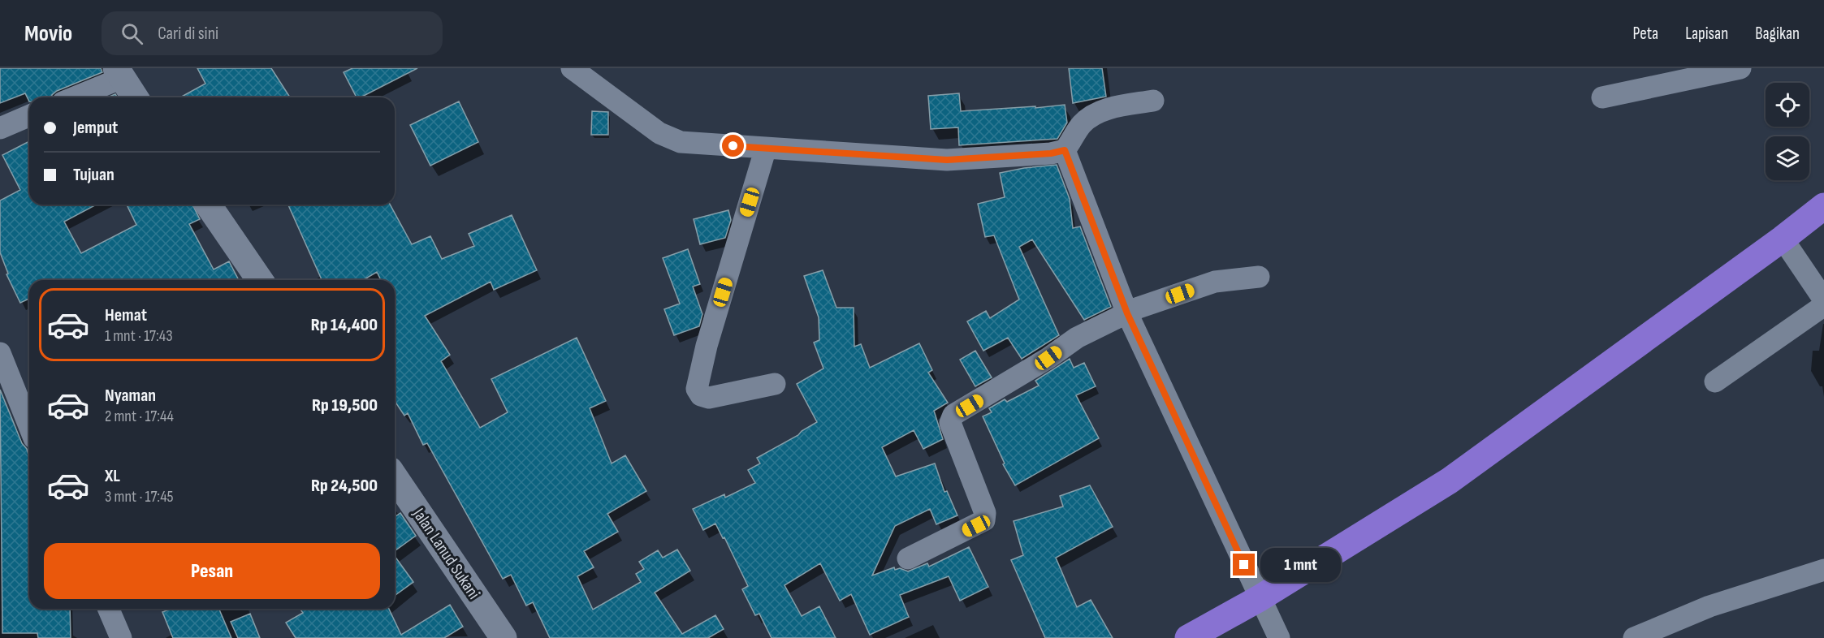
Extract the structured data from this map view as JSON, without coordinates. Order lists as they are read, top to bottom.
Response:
{
  "streets": {
    "street": ["Jalan Lanud Sukani"]
  },
  "page": {
    "header": "Movio",
    "search": "Cari di sini",
    "nav": ["Peta", "Lapisan", "Bagikan"],
    "banner": ["Jemput", "Tujuan"],
    "list": [
      {
        "name": "Hemat",
        "note": "1 mnt · 17:43",
        "value": "Rp 14,400"
      },
      {
        "name": "Nyaman",
        "note": "2 mnt · 17:44",
        "value": "Rp 19,500"
      },
      {
        "name": "XL",
        "note": "3 mnt · 17:45",
        "value": "Rp 24,500"
      }
    ],
    "buttons": "Pesan",
    "bubble": "1 mnt"
  }
}
